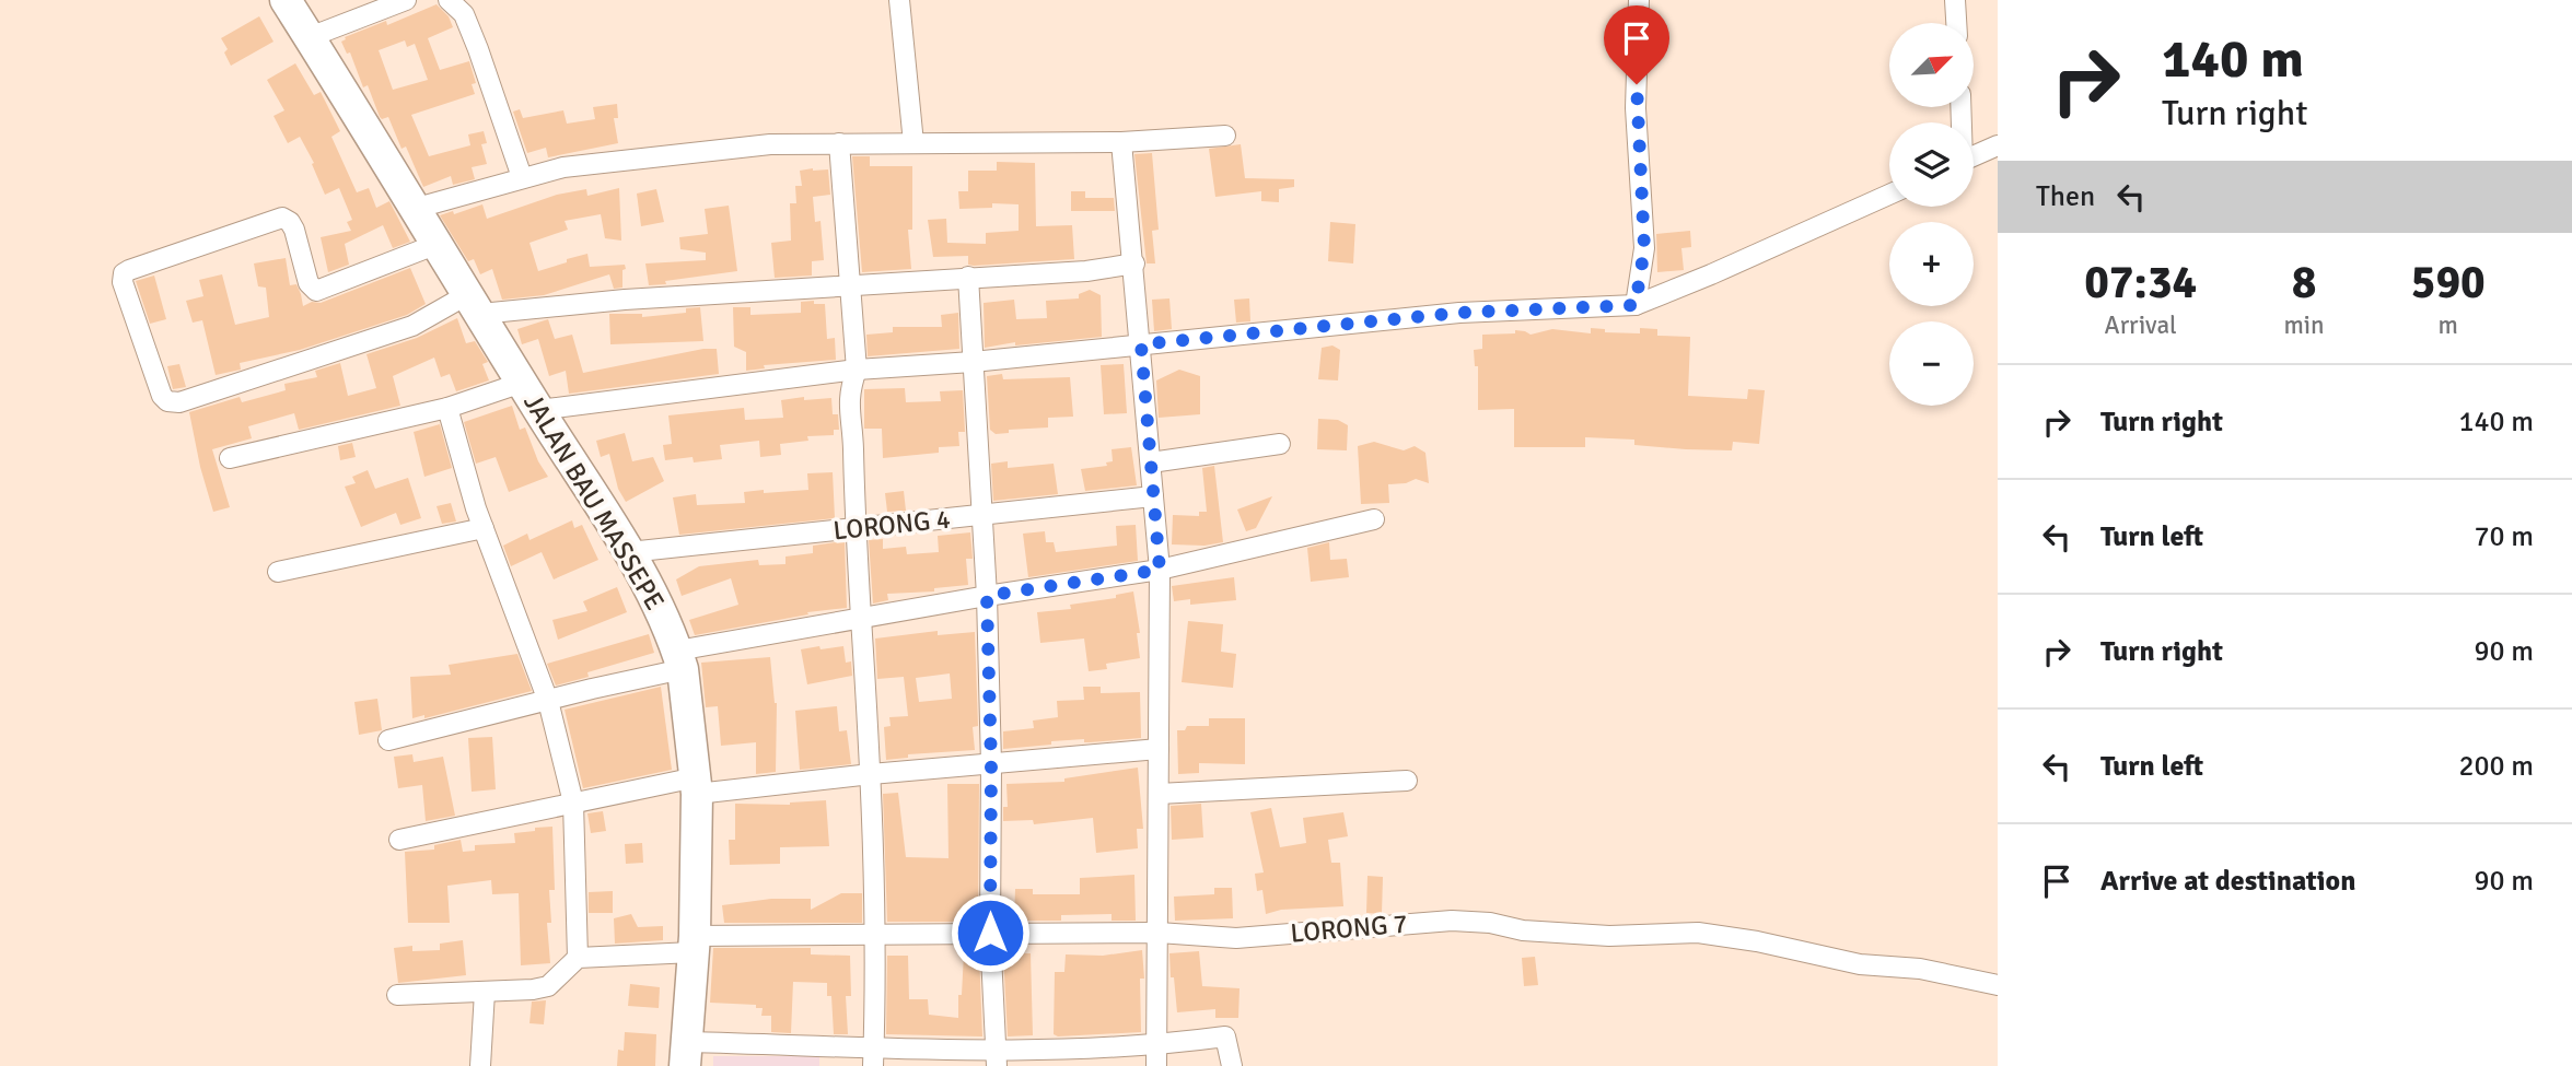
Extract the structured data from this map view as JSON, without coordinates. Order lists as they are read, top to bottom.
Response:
{
  "streets": {
    "main road": ["JALAN BAU MASSEPE"],
    "street": ["LORONG 4", "LORONG 7"]
  },
  "crossings": [
    ["JALAN BAU MASSEPE", "LORONG 4"],
    ["JALAN BAU MASSEPE", "LORONG 7"]
  ],
  "north": "top right",
  "page": {
    "turn": ["140 m", "Turn right"],
    "map_buttons": ["+", "−"],
    "then": "Then",
    "eta": [
      "07:34",
      "Arrival",
      "8",
      "min",
      "590",
      "m"
    ],
    "list": [
      {
        "name": "Turn right",
        "value": "140 m"
      },
      {
        "name": "Turn left",
        "value": "70 m"
      },
      {
        "name": "Turn right",
        "value": "90 m"
      },
      {
        "name": "Turn left",
        "value": "200 m"
      },
      {
        "name": "Arrive at destination",
        "value": "90 m"
      }
    ]
  }
}
